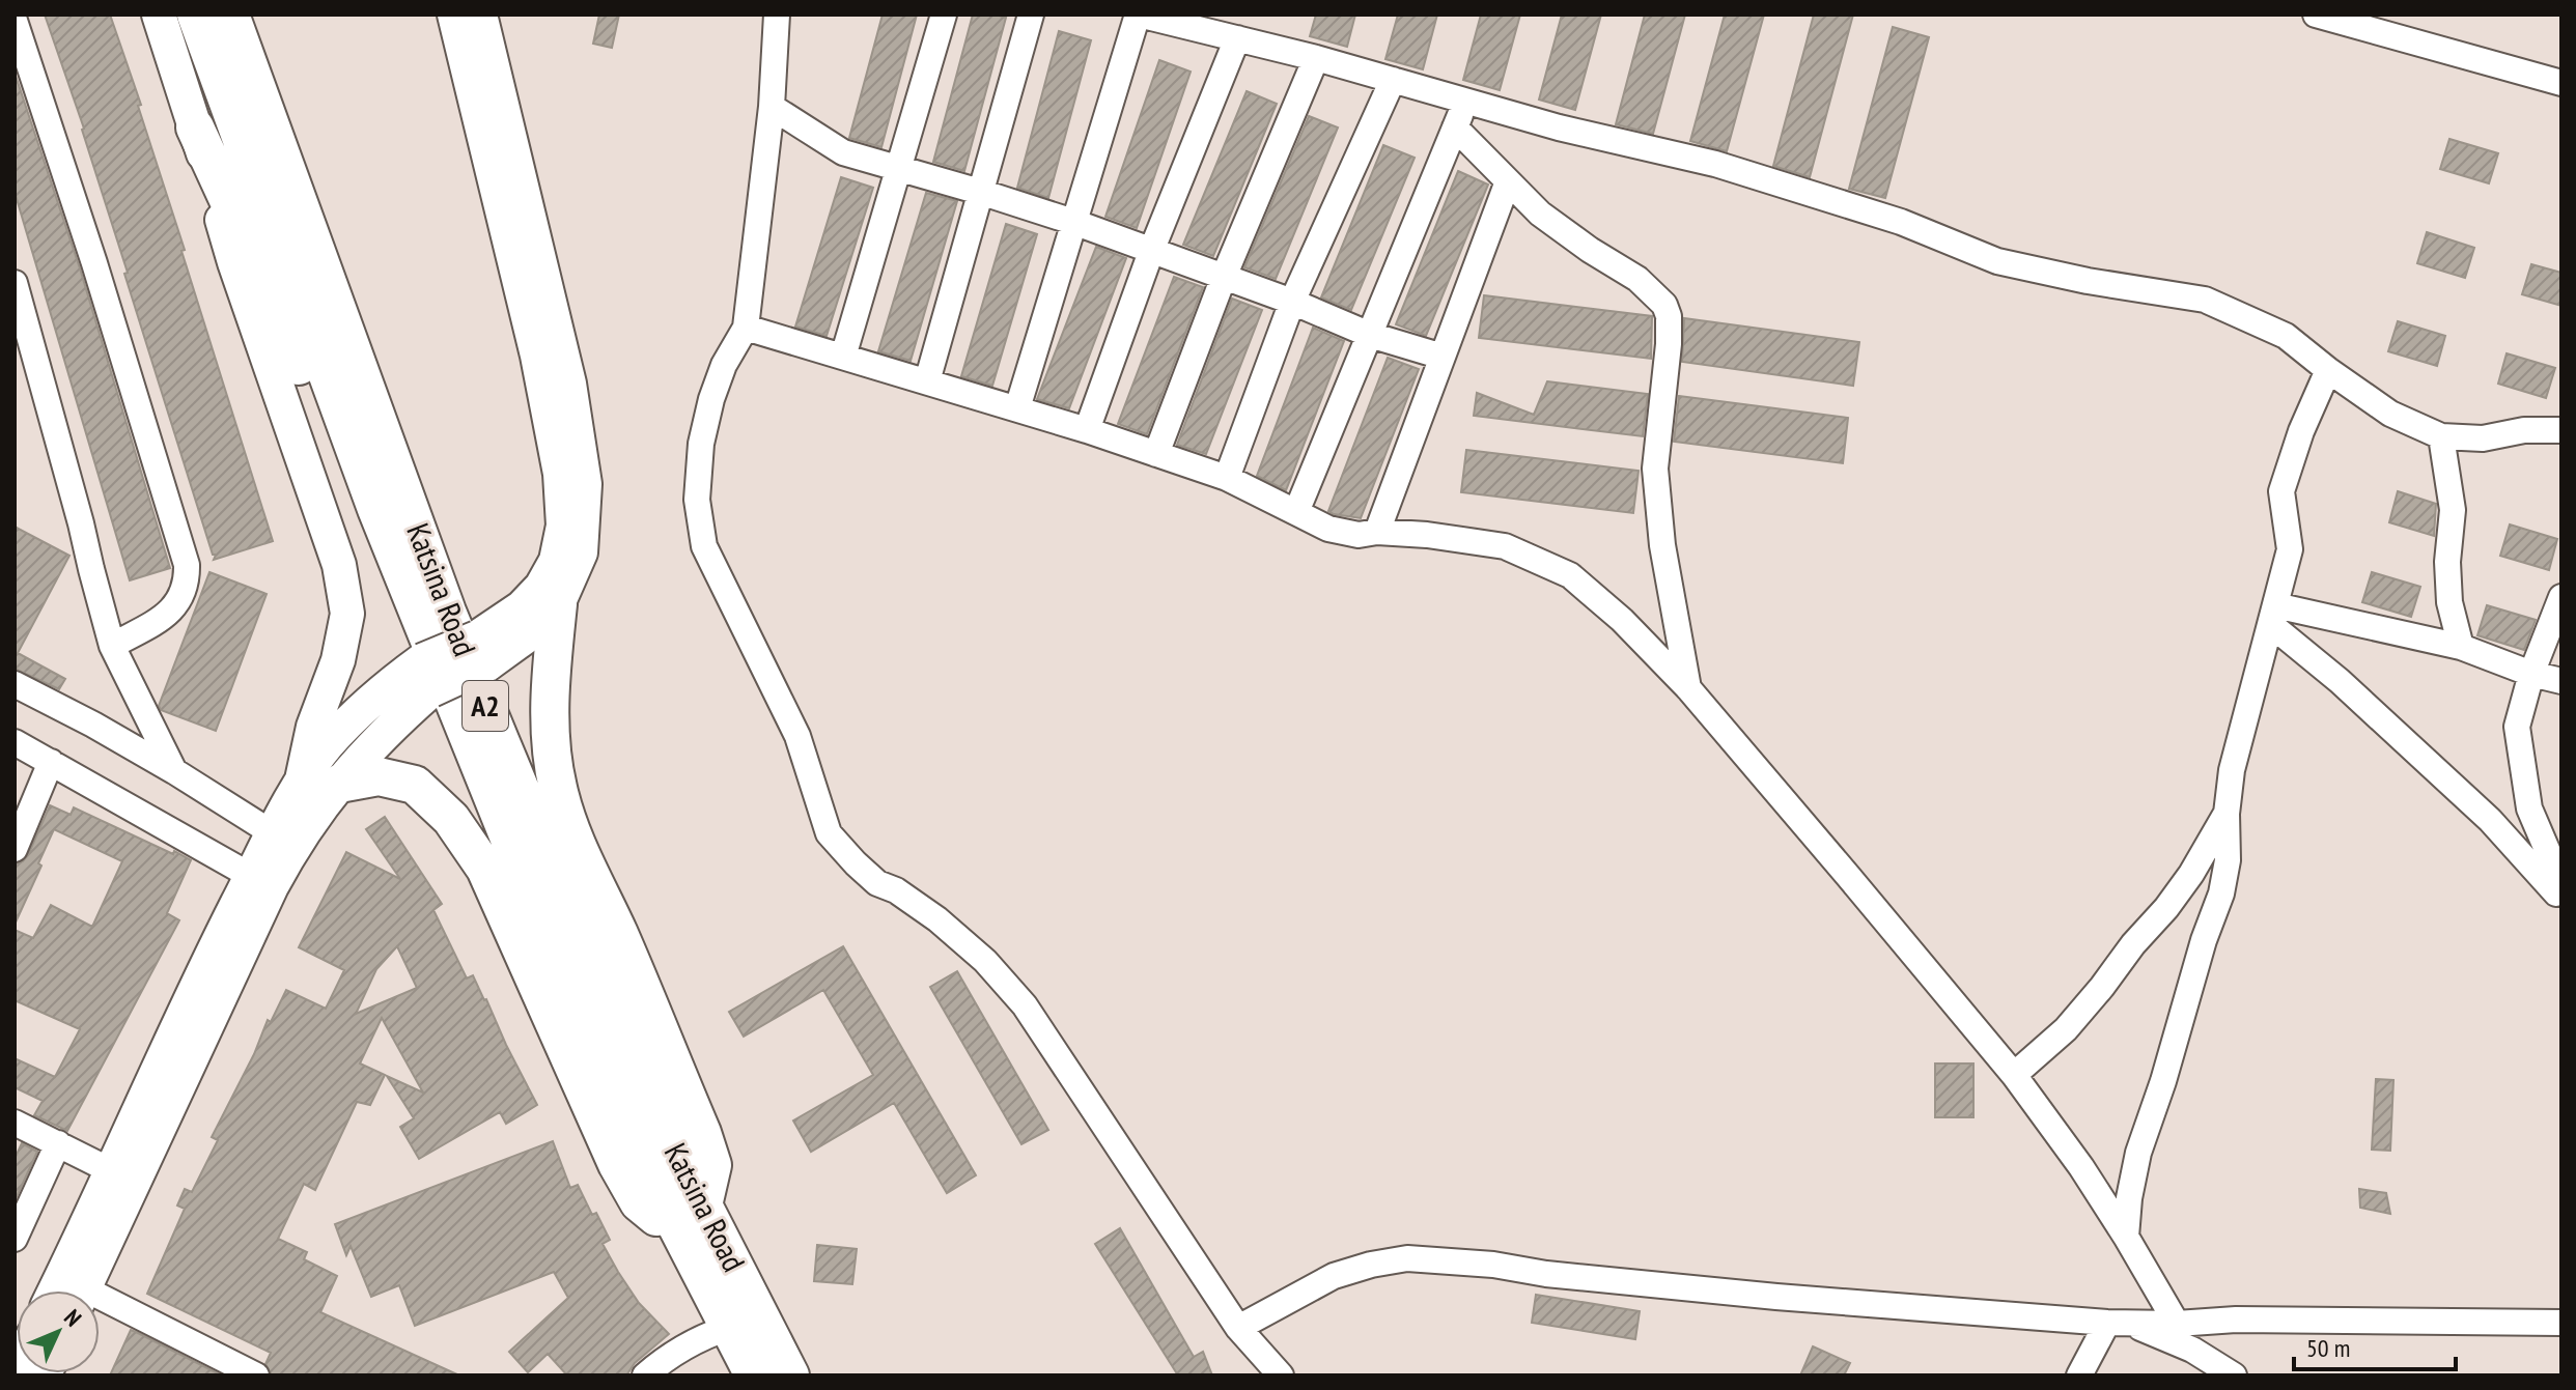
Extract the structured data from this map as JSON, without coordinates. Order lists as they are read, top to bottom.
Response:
{
  "streets": {
    "highway": ["Katsina Road", "A2"]
  },
  "scale_bar": "50 m",
  "north": "top right"
}
